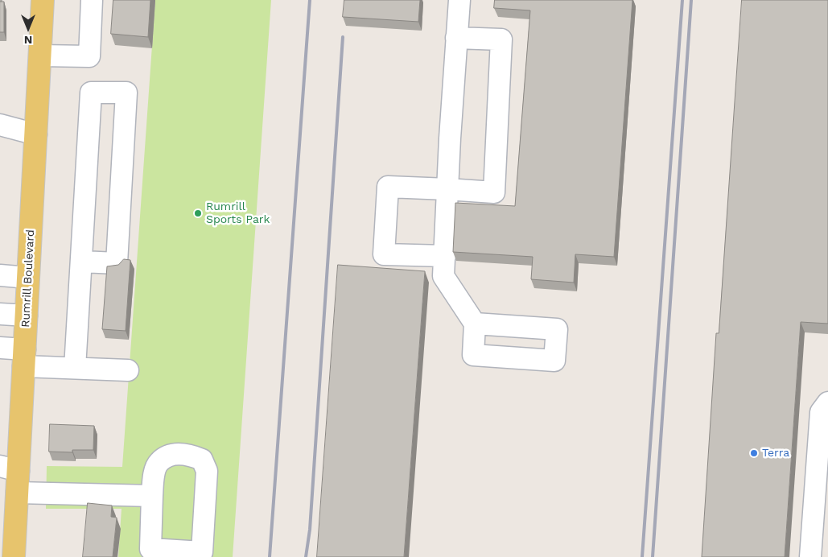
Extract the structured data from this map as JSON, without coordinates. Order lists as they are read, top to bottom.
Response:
{
  "streets": {
    "main road": ["Rumrill Boulevard"]
  },
  "places": ["Rumrill Sports Park", "Terra"],
  "north": "bottom"
}
